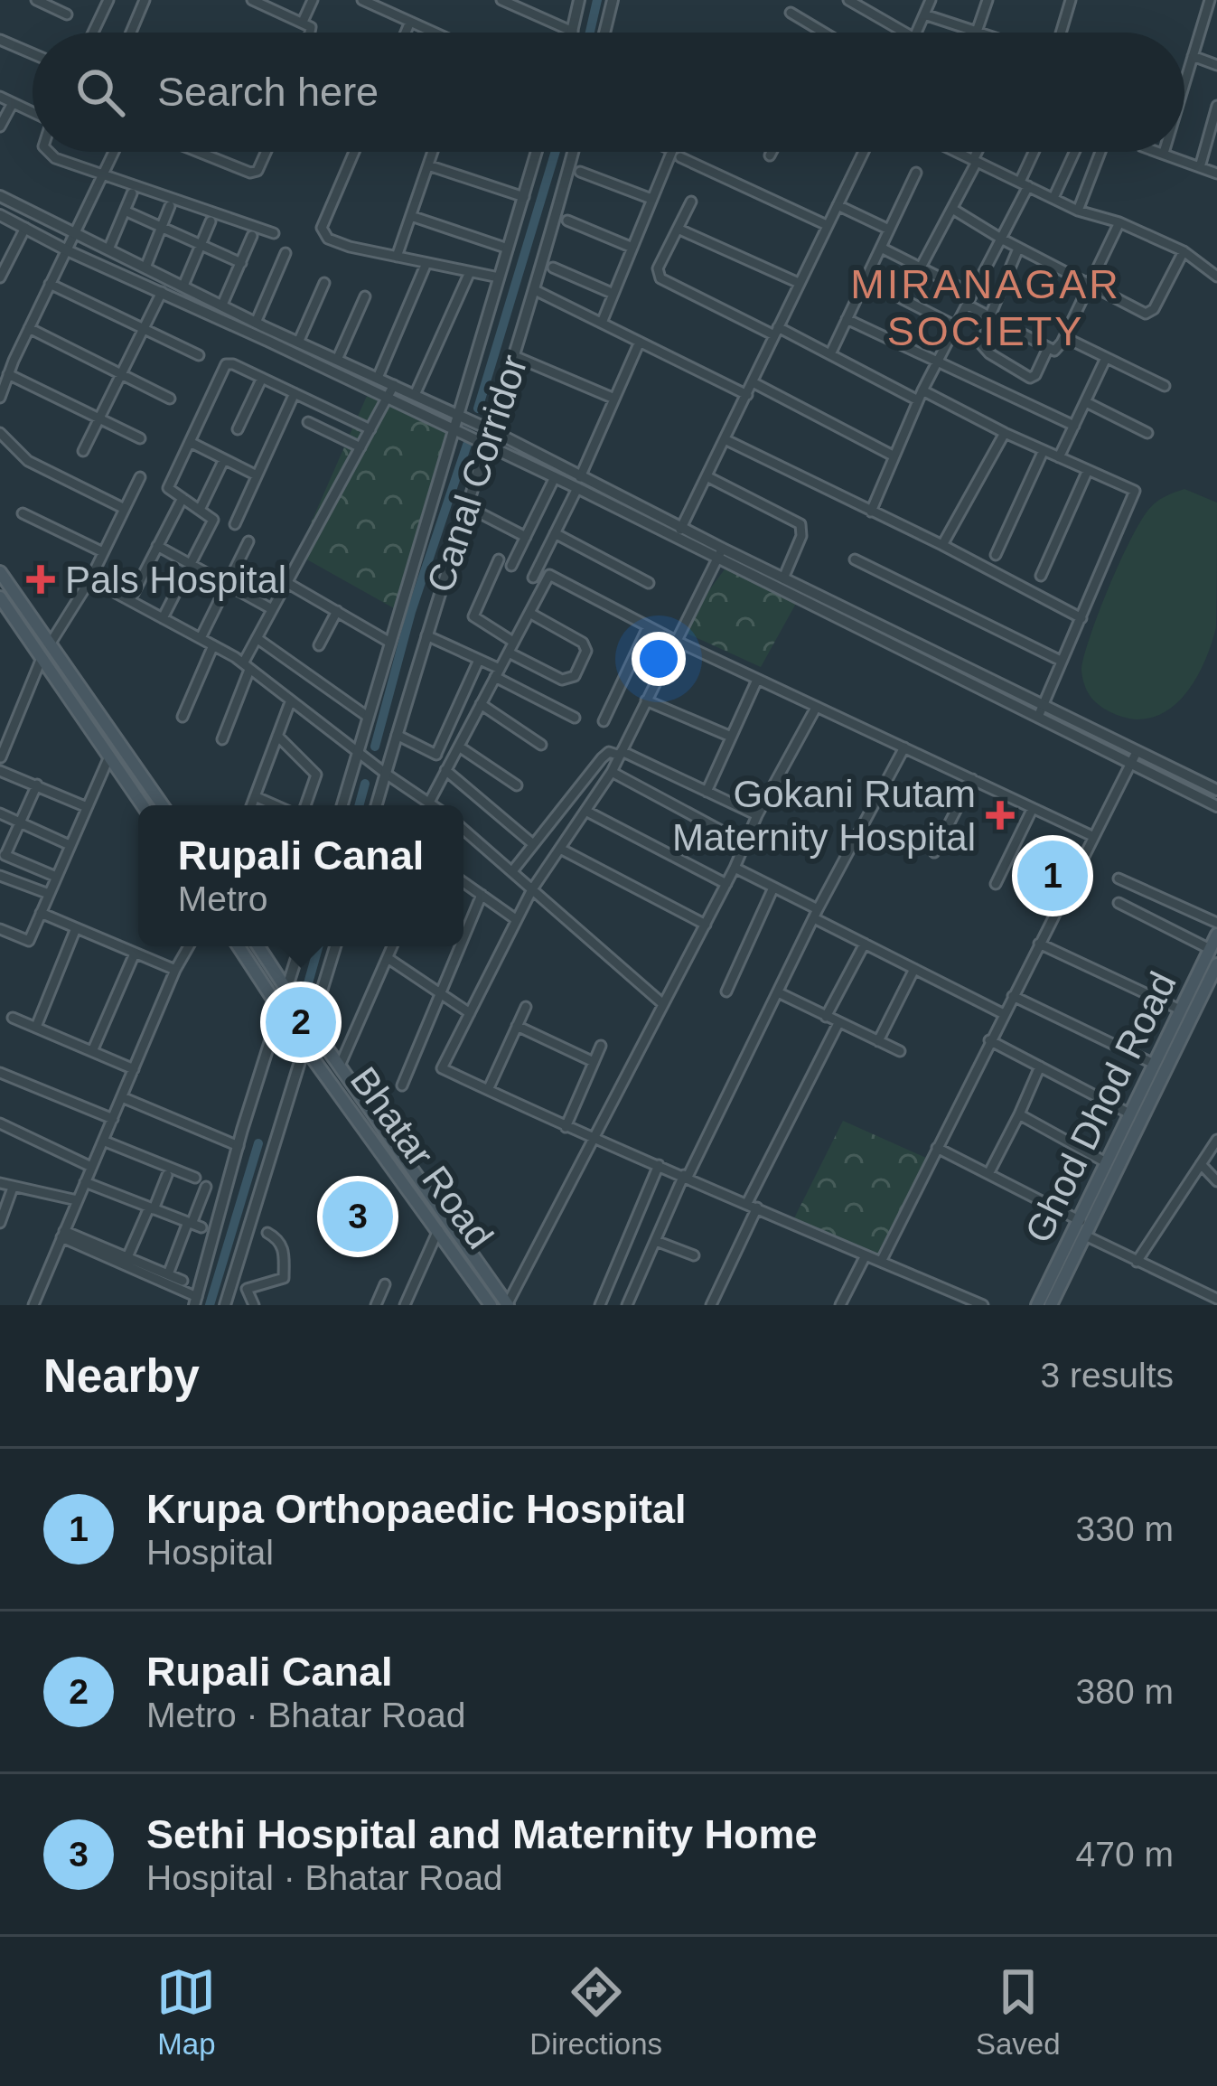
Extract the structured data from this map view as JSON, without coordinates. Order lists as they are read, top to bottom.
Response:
{
  "streets": {
    "main road": ["Ghod Dhod Road", "Bhatar Road"],
    "street": ["Canal Corridor"]
  },
  "districts": ["MIRANAGAR SOCIETY"],
  "places": {
    "health": ["Pals Hospital", "Gokani Rutam Maternity Hospital"]
  },
  "page": {
    "search": "Search here",
    "popup": ["Rupali Canal", "Metro"],
    "pins": ["1", "2", "3"],
    "heading": ["Nearby", "3 results"],
    "list": [
      {
        "mark": "1",
        "name": "Krupa Orthopaedic Hospital",
        "note": "Hospital",
        "value": "330 m"
      },
      {
        "mark": "2",
        "name": "Rupali Canal",
        "note": "Metro · Bhatar Road",
        "value": "380 m"
      },
      {
        "mark": "3",
        "name": "Sethi Hospital and Maternity Home",
        "note": "Hospital · Bhatar Road",
        "value": "470 m"
      }
    ],
    "nav": ["Map", "Directions", "Saved"]
  }
}
